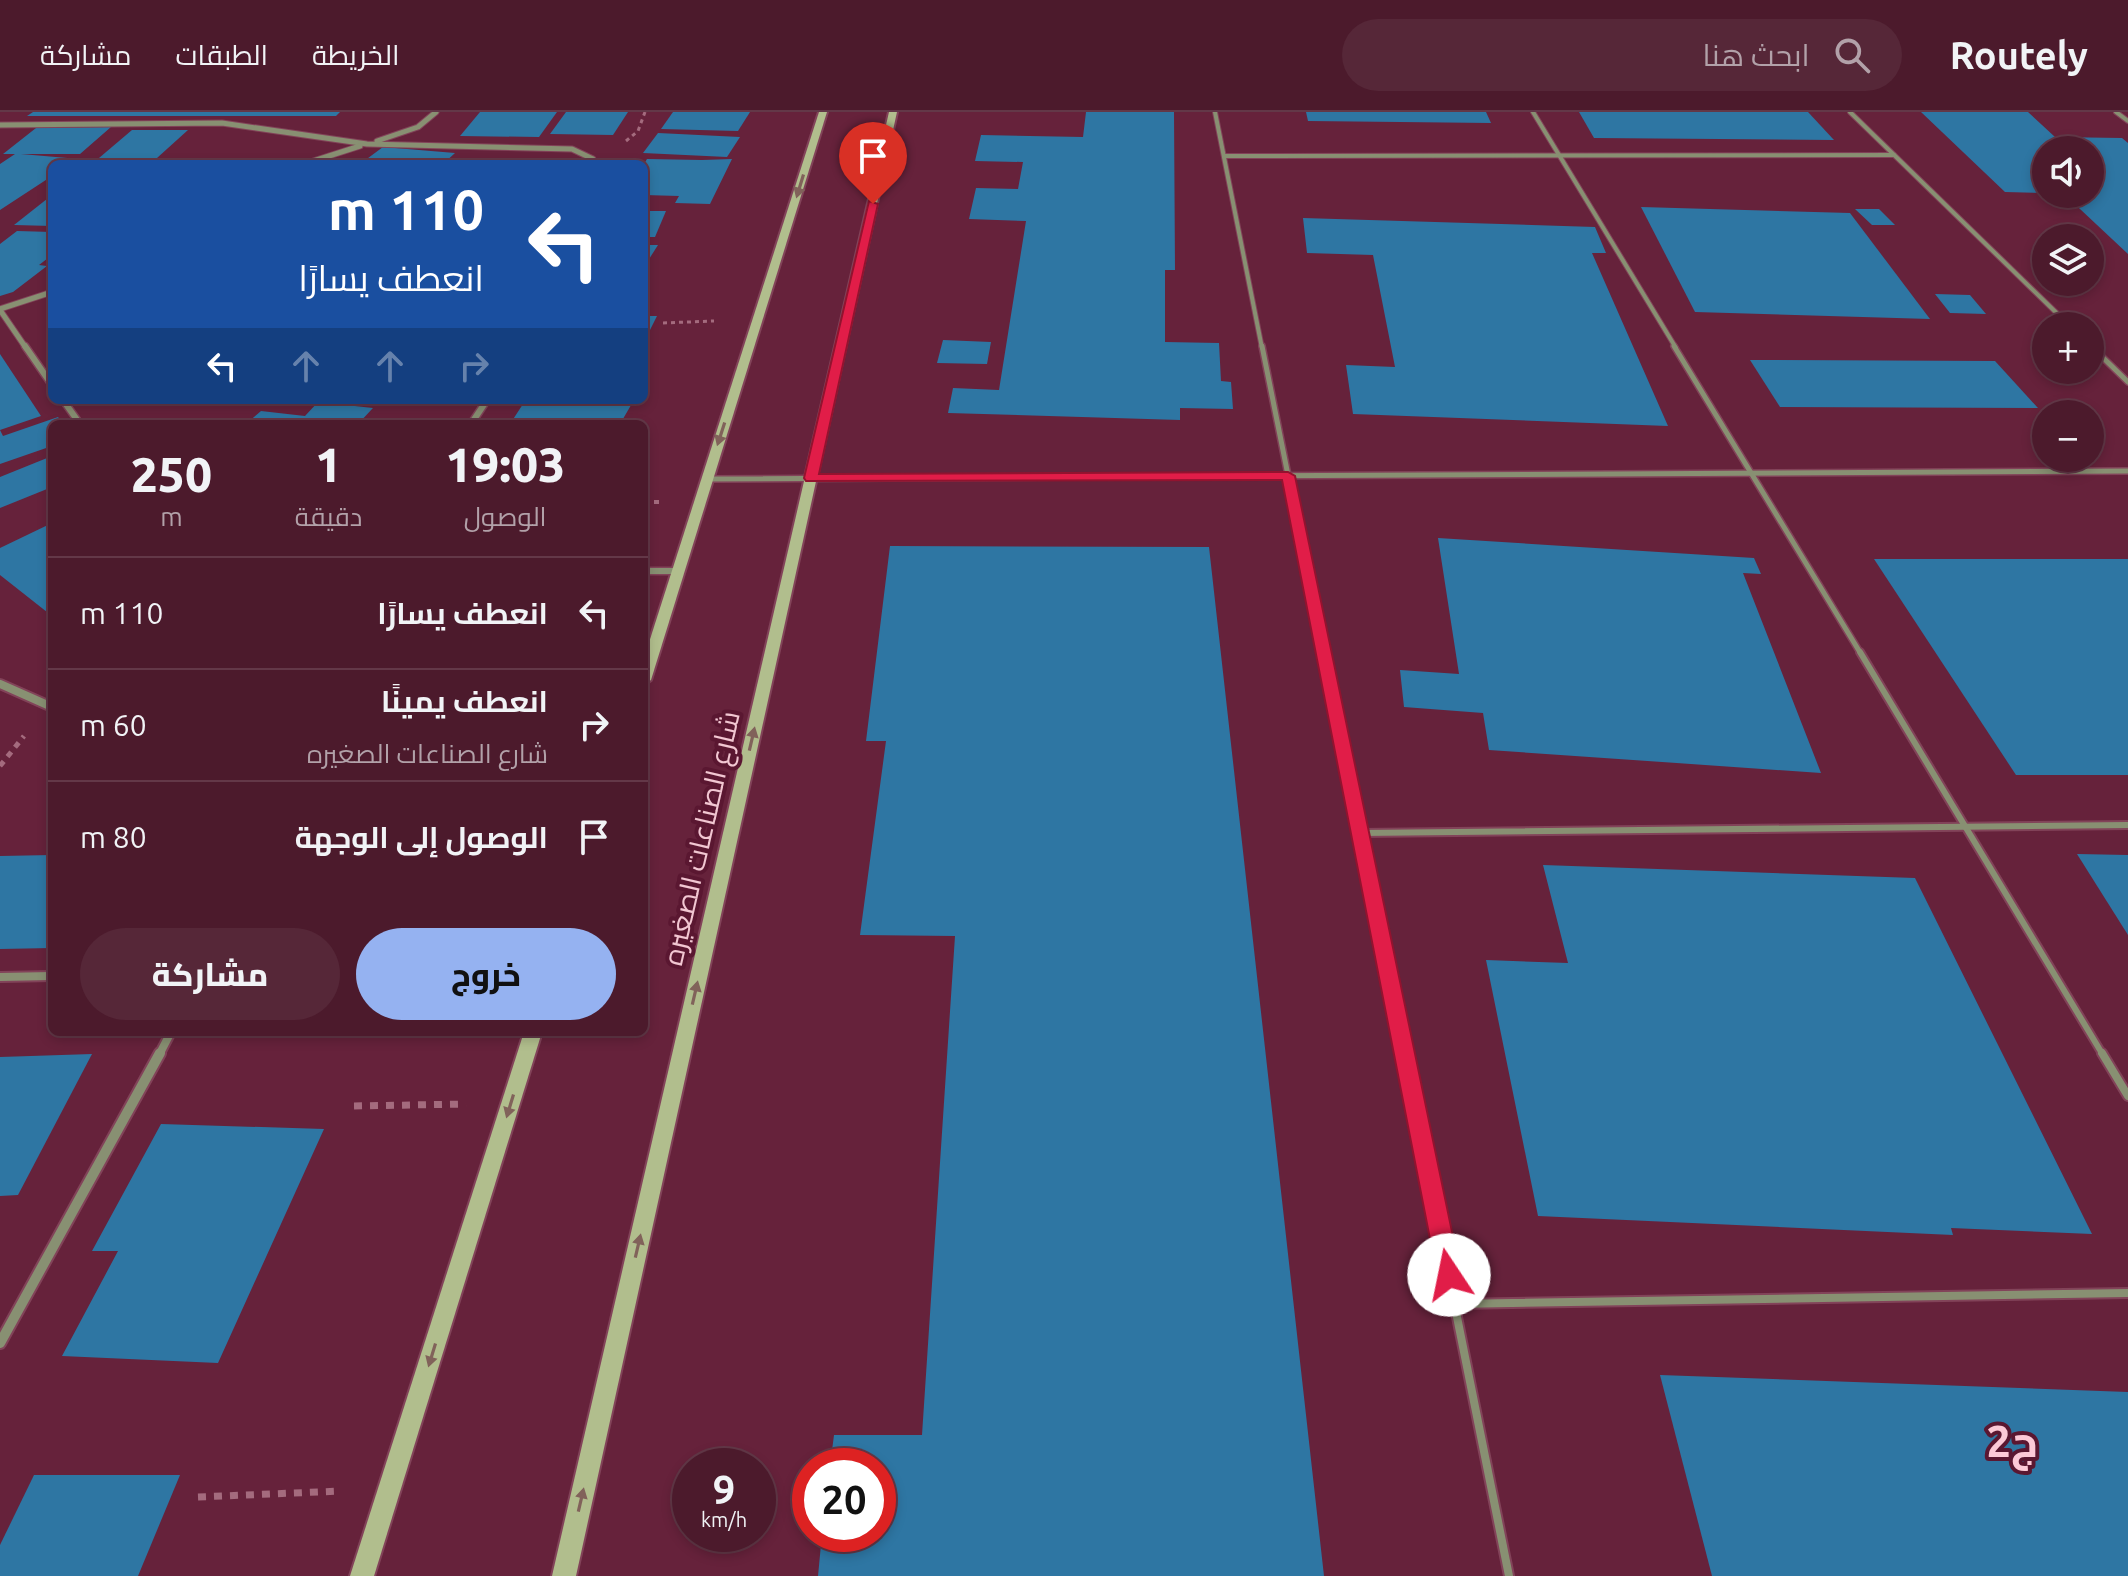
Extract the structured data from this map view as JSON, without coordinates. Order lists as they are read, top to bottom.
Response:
{
  "streets": {
    "street": ["شارع الصناعات الصغيره"]
  },
  "one_way": ["شارع الصناعات الصغيره"],
  "districts": ["ج2"],
  "page": {
    "header": "Routely",
    "search": "ابحث هنا",
    "nav": ["الخريطة", "الطبقات", "مشاركة"],
    "map_buttons": ["+", "−"],
    "turn": ["110 m", "انعطف يسارًا"],
    "eta": [
      "19:03",
      "الوصول",
      "1",
      "دقيقة",
      "250",
      "m"
    ],
    "list": [
      {
        "name": "انعطف يسارًا",
        "value": "110 m"
      },
      {
        "name": "انعطف يمينًا",
        "note": "شارع الصناعات الصغيره",
        "value": "60 m"
      },
      {
        "name": "الوصول إلى الوجهة",
        "value": "80 m"
      }
    ],
    "buttons": ["خروج", "مشاركة"],
    "speed": "9 km/h",
    "limit": "20"
  }
}
